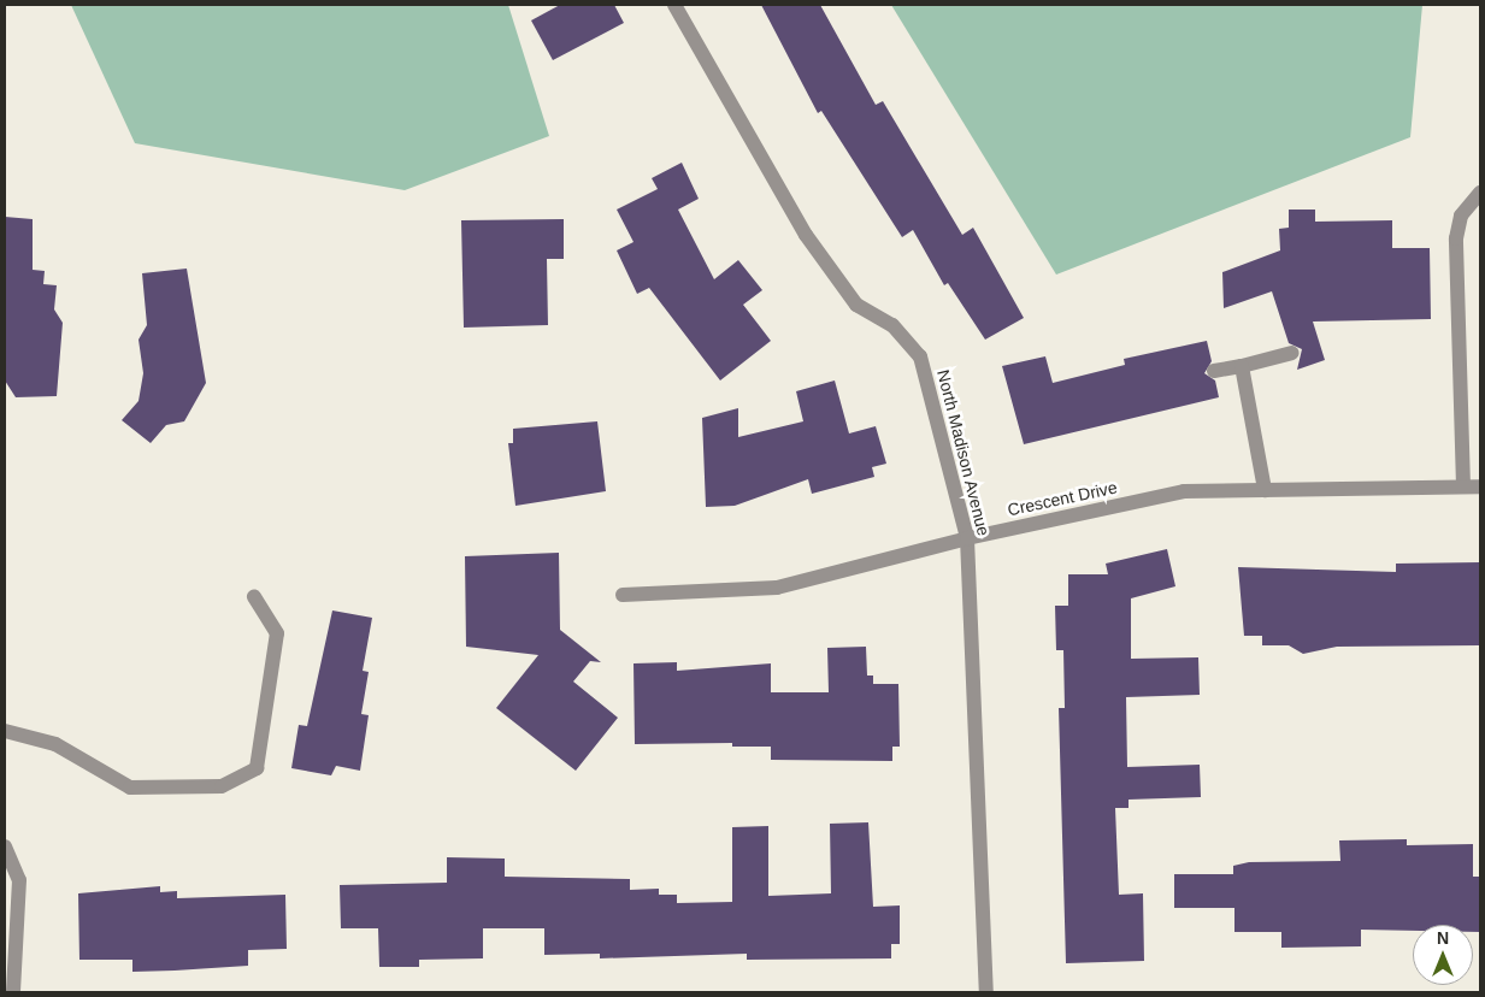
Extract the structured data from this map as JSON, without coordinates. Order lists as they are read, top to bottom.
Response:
{
  "streets": {
    "street": ["North Madison Avenue", "Crescent Drive"]
  },
  "crossings": [
    ["North Madison Avenue", "Crescent Drive"]
  ],
  "north": "top"
}
